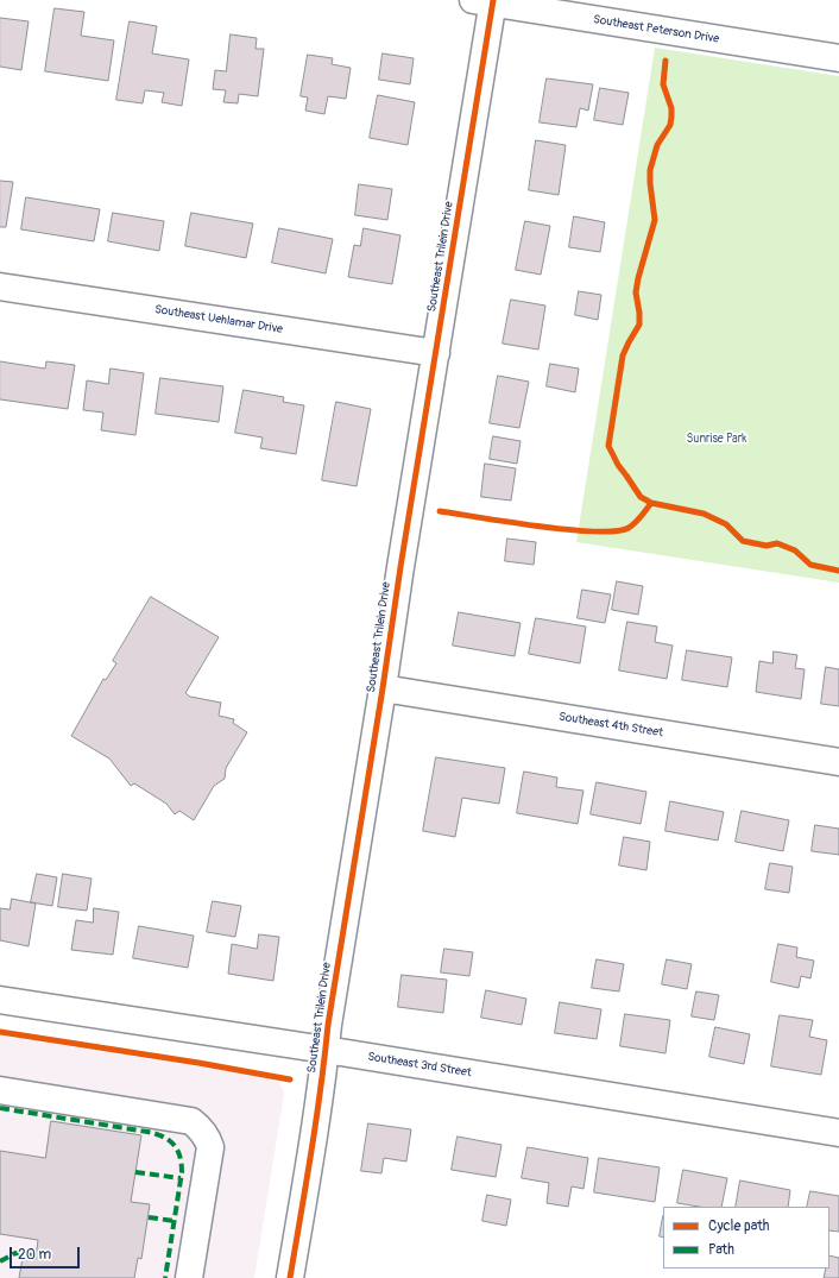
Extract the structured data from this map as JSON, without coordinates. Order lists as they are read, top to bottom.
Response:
{
  "streets": {
    "street": [
      "Southeast Peterson Drive",
      "Southeast Trilein Drive",
      "Southeast Uehlamar Drive",
      "Southeast 4th Street",
      "Southeast 3rd Street"
    ]
  },
  "crossings": [
    ["Southeast Peterson Drive", "Southeast Trilein Drive"],
    ["Southeast Trilein Drive", "Southeast Uehlamar Drive"],
    ["Southeast Trilein Drive", "Southeast 4th Street"],
    ["Southeast Trilein Drive", "Southeast 3rd Street"]
  ],
  "parks": ["Sunrise Park"],
  "legend": ["Cycle path", "Path"],
  "scale_bar": "20 m"
}
